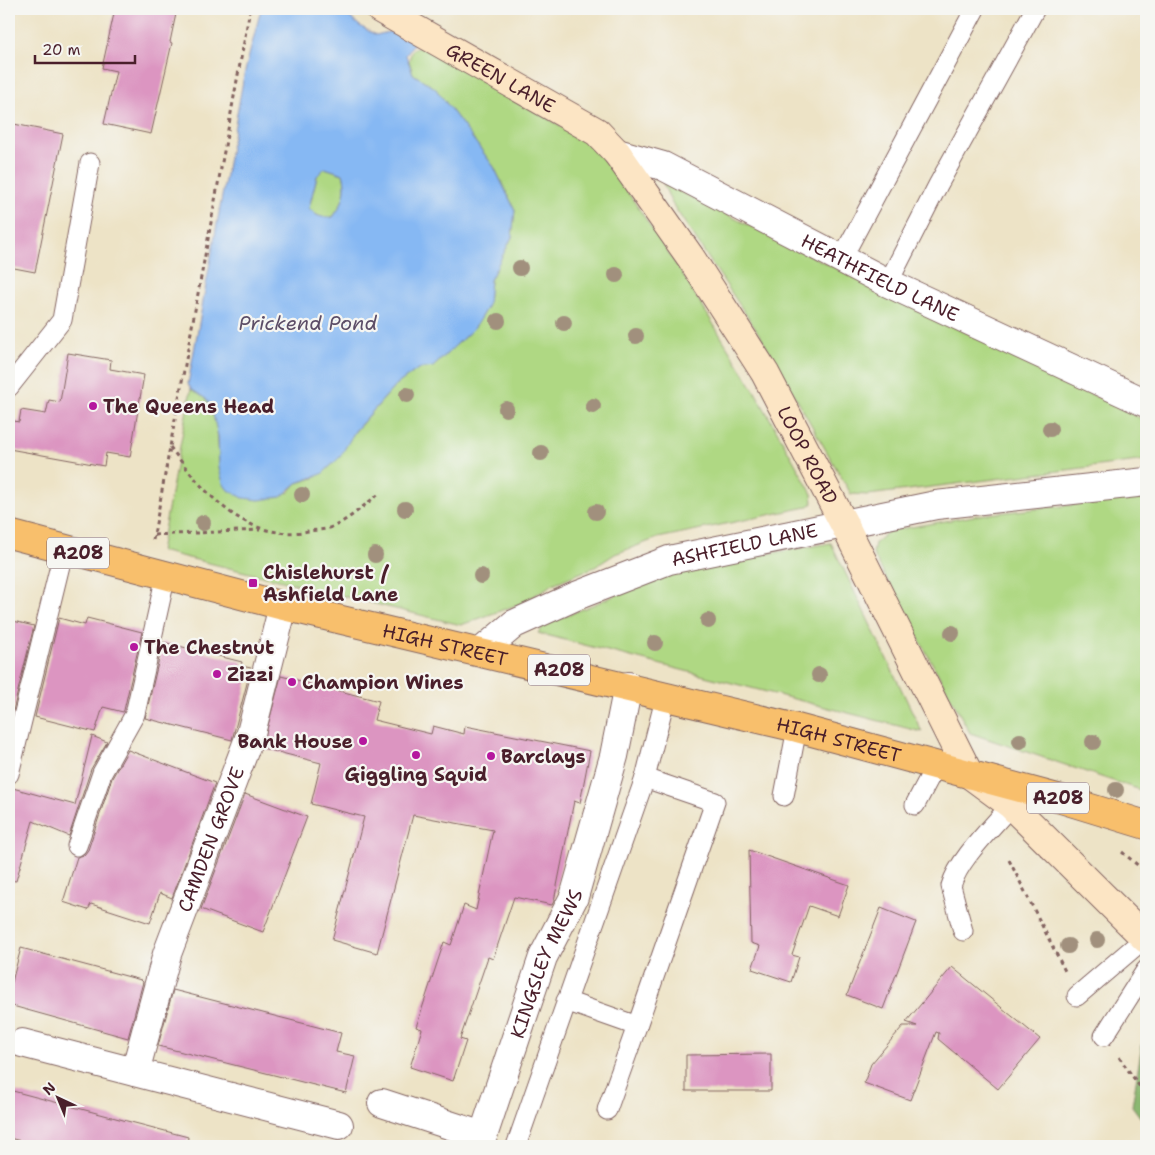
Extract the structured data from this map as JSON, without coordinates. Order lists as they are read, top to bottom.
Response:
{
  "streets": {
    "main road": [
      "GREEN LANE",
      "LOOP ROAD",
      "A208",
      "HIGH STREET"
    ],
    "street": [
      "HEATHFIELD LANE",
      "ASHFIELD LANE",
      "CAMDEN GROVE",
      "KINGSLEY MEWS"
    ]
  },
  "crossings": [
    ["GREEN LANE", "HEATHFIELD LANE"],
    ["GREEN LANE", "LOOP ROAD"],
    ["HEATHFIELD LANE", "LOOP ROAD"],
    ["LOOP ROAD", "ASHFIELD LANE"],
    ["LOOP ROAD", "A208"],
    ["LOOP ROAD", "HIGH STREET"],
    ["ASHFIELD LANE", "HIGH STREET"],
    ["A208", "HIGH STREET"],
    ["HIGH STREET", "CAMDEN GROVE"],
    ["HIGH STREET", "KINGSLEY MEWS"]
  ],
  "water": ["Prickend Pond"],
  "places": {
    "other": [
      "The Queens Head",
      "The Chestnut",
      "Zizzi",
      "Champion Wines",
      "Bank House",
      "Giggling Squid",
      "Barclays"
    ],
    "transit": ["Chislehurst / Ashfield Lane"]
  },
  "scale_bar": "20 m",
  "north": "top left"
}
